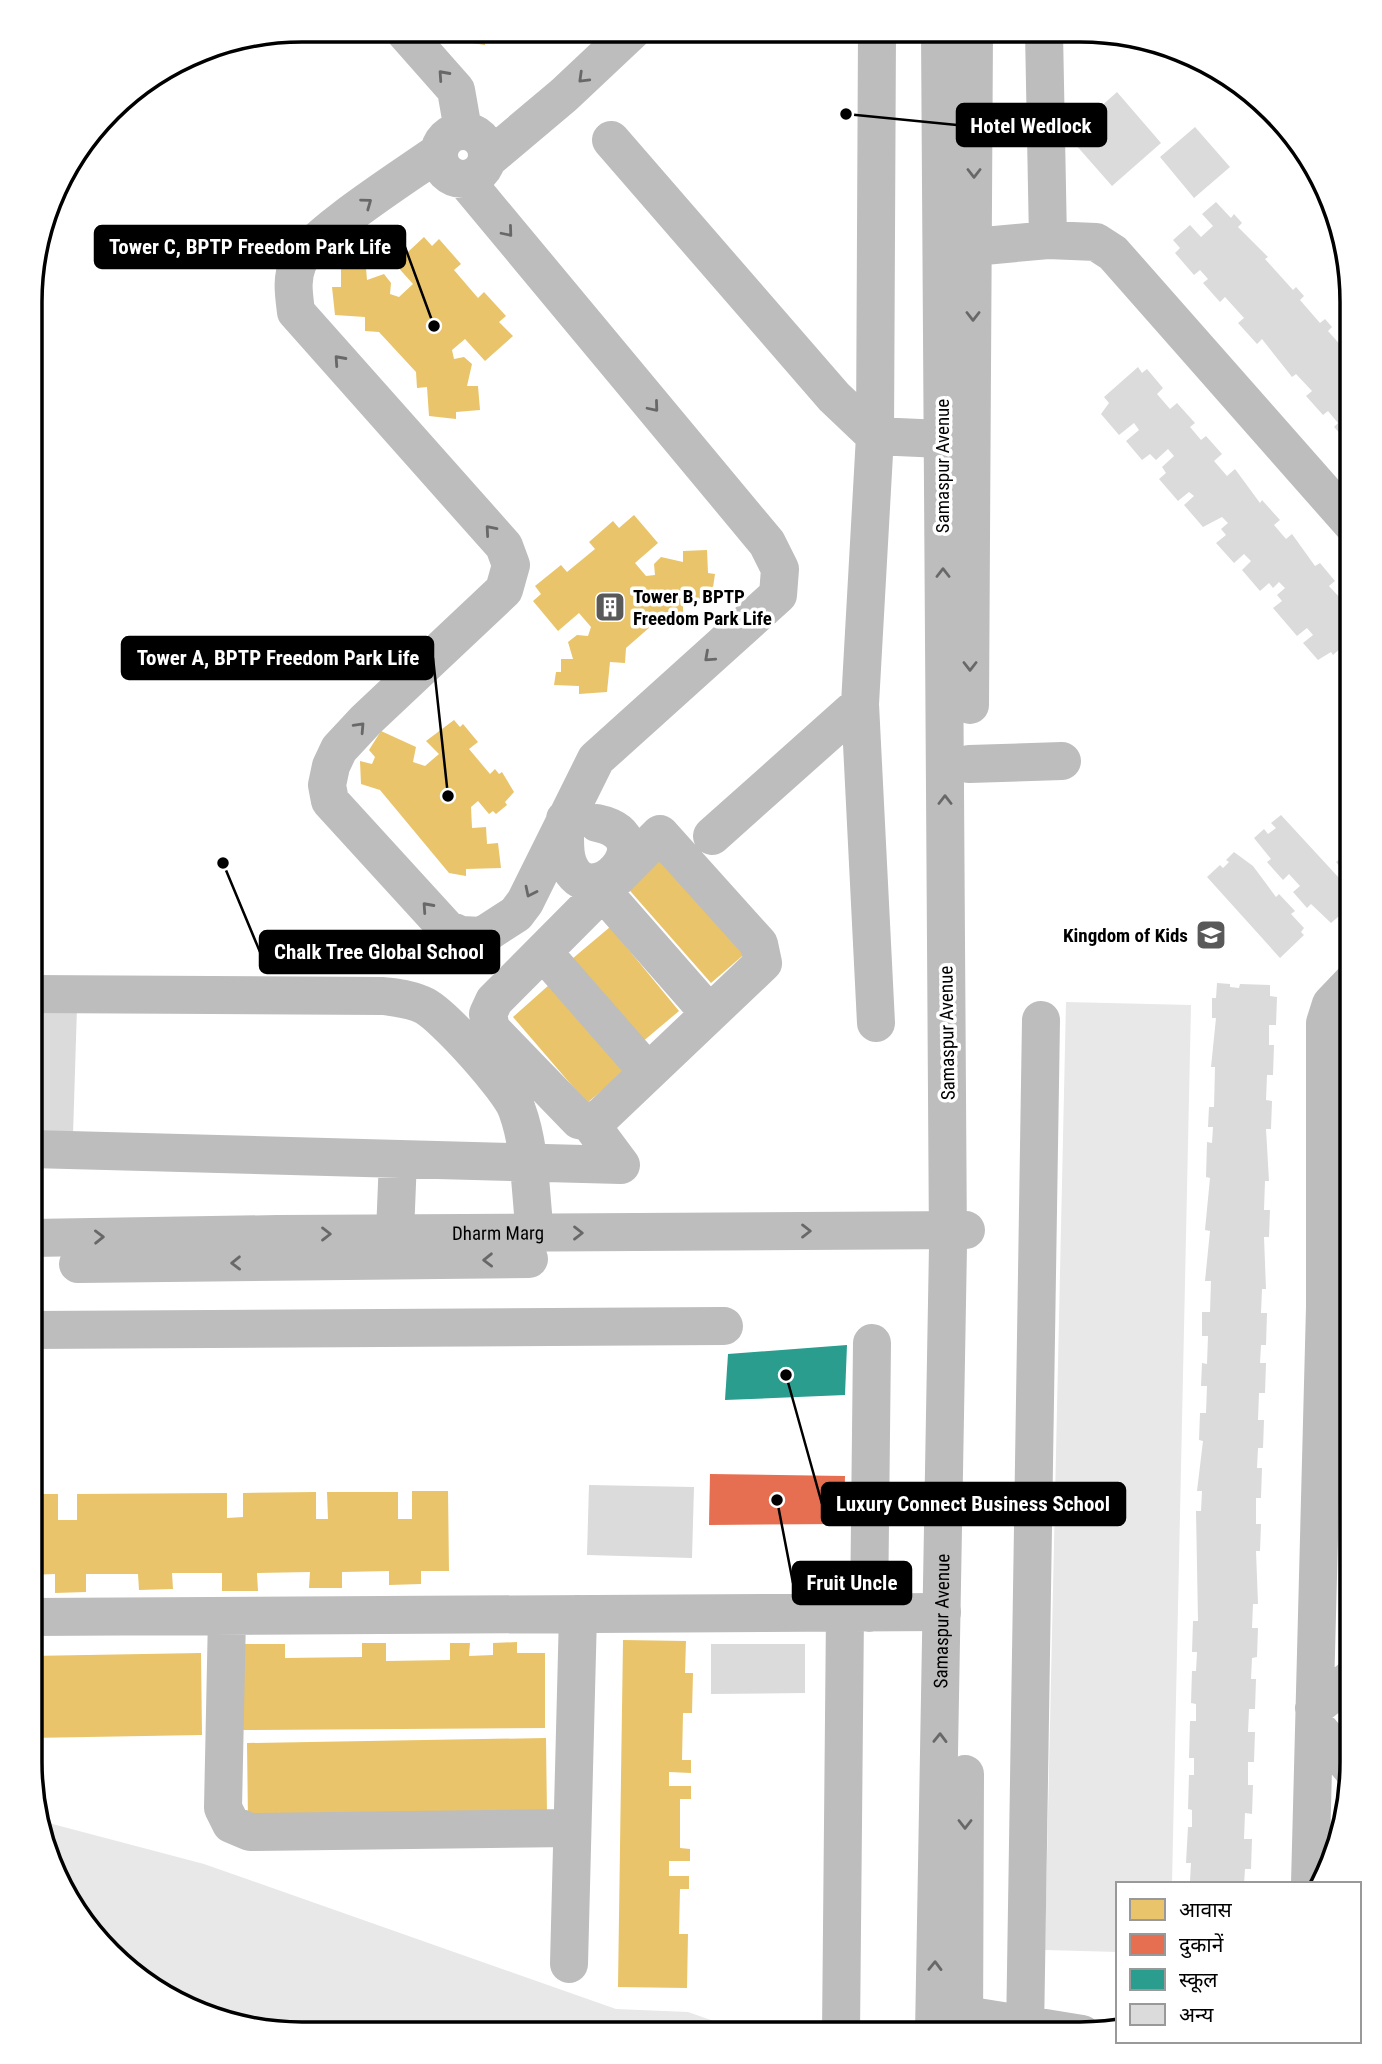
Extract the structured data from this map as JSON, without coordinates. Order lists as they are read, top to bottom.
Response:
{
  "streets": {
    "street": ["Samaspur Avenue", "Dharm Marg"]
  },
  "crossings": [
    ["Samaspur Avenue", "Dharm Marg"]
  ],
  "places": {
    "other": [
      "Hotel Wedlock",
      "Tower C, BPTP Freedom Park Life",
      "Tower A, BPTP Freedom Park Life",
      "Chalk Tree Global School",
      "Luxury Connect Business School",
      "Fruit Uncle"
    ],
    "building": ["Tower B, BPTP Freedom Park Life"],
    "school or university": ["Kingdom of Kids"]
  },
  "legend": [
    "आवास",
    "दुकानें",
    "स्कूल",
    "अन्य"
  ]
}
